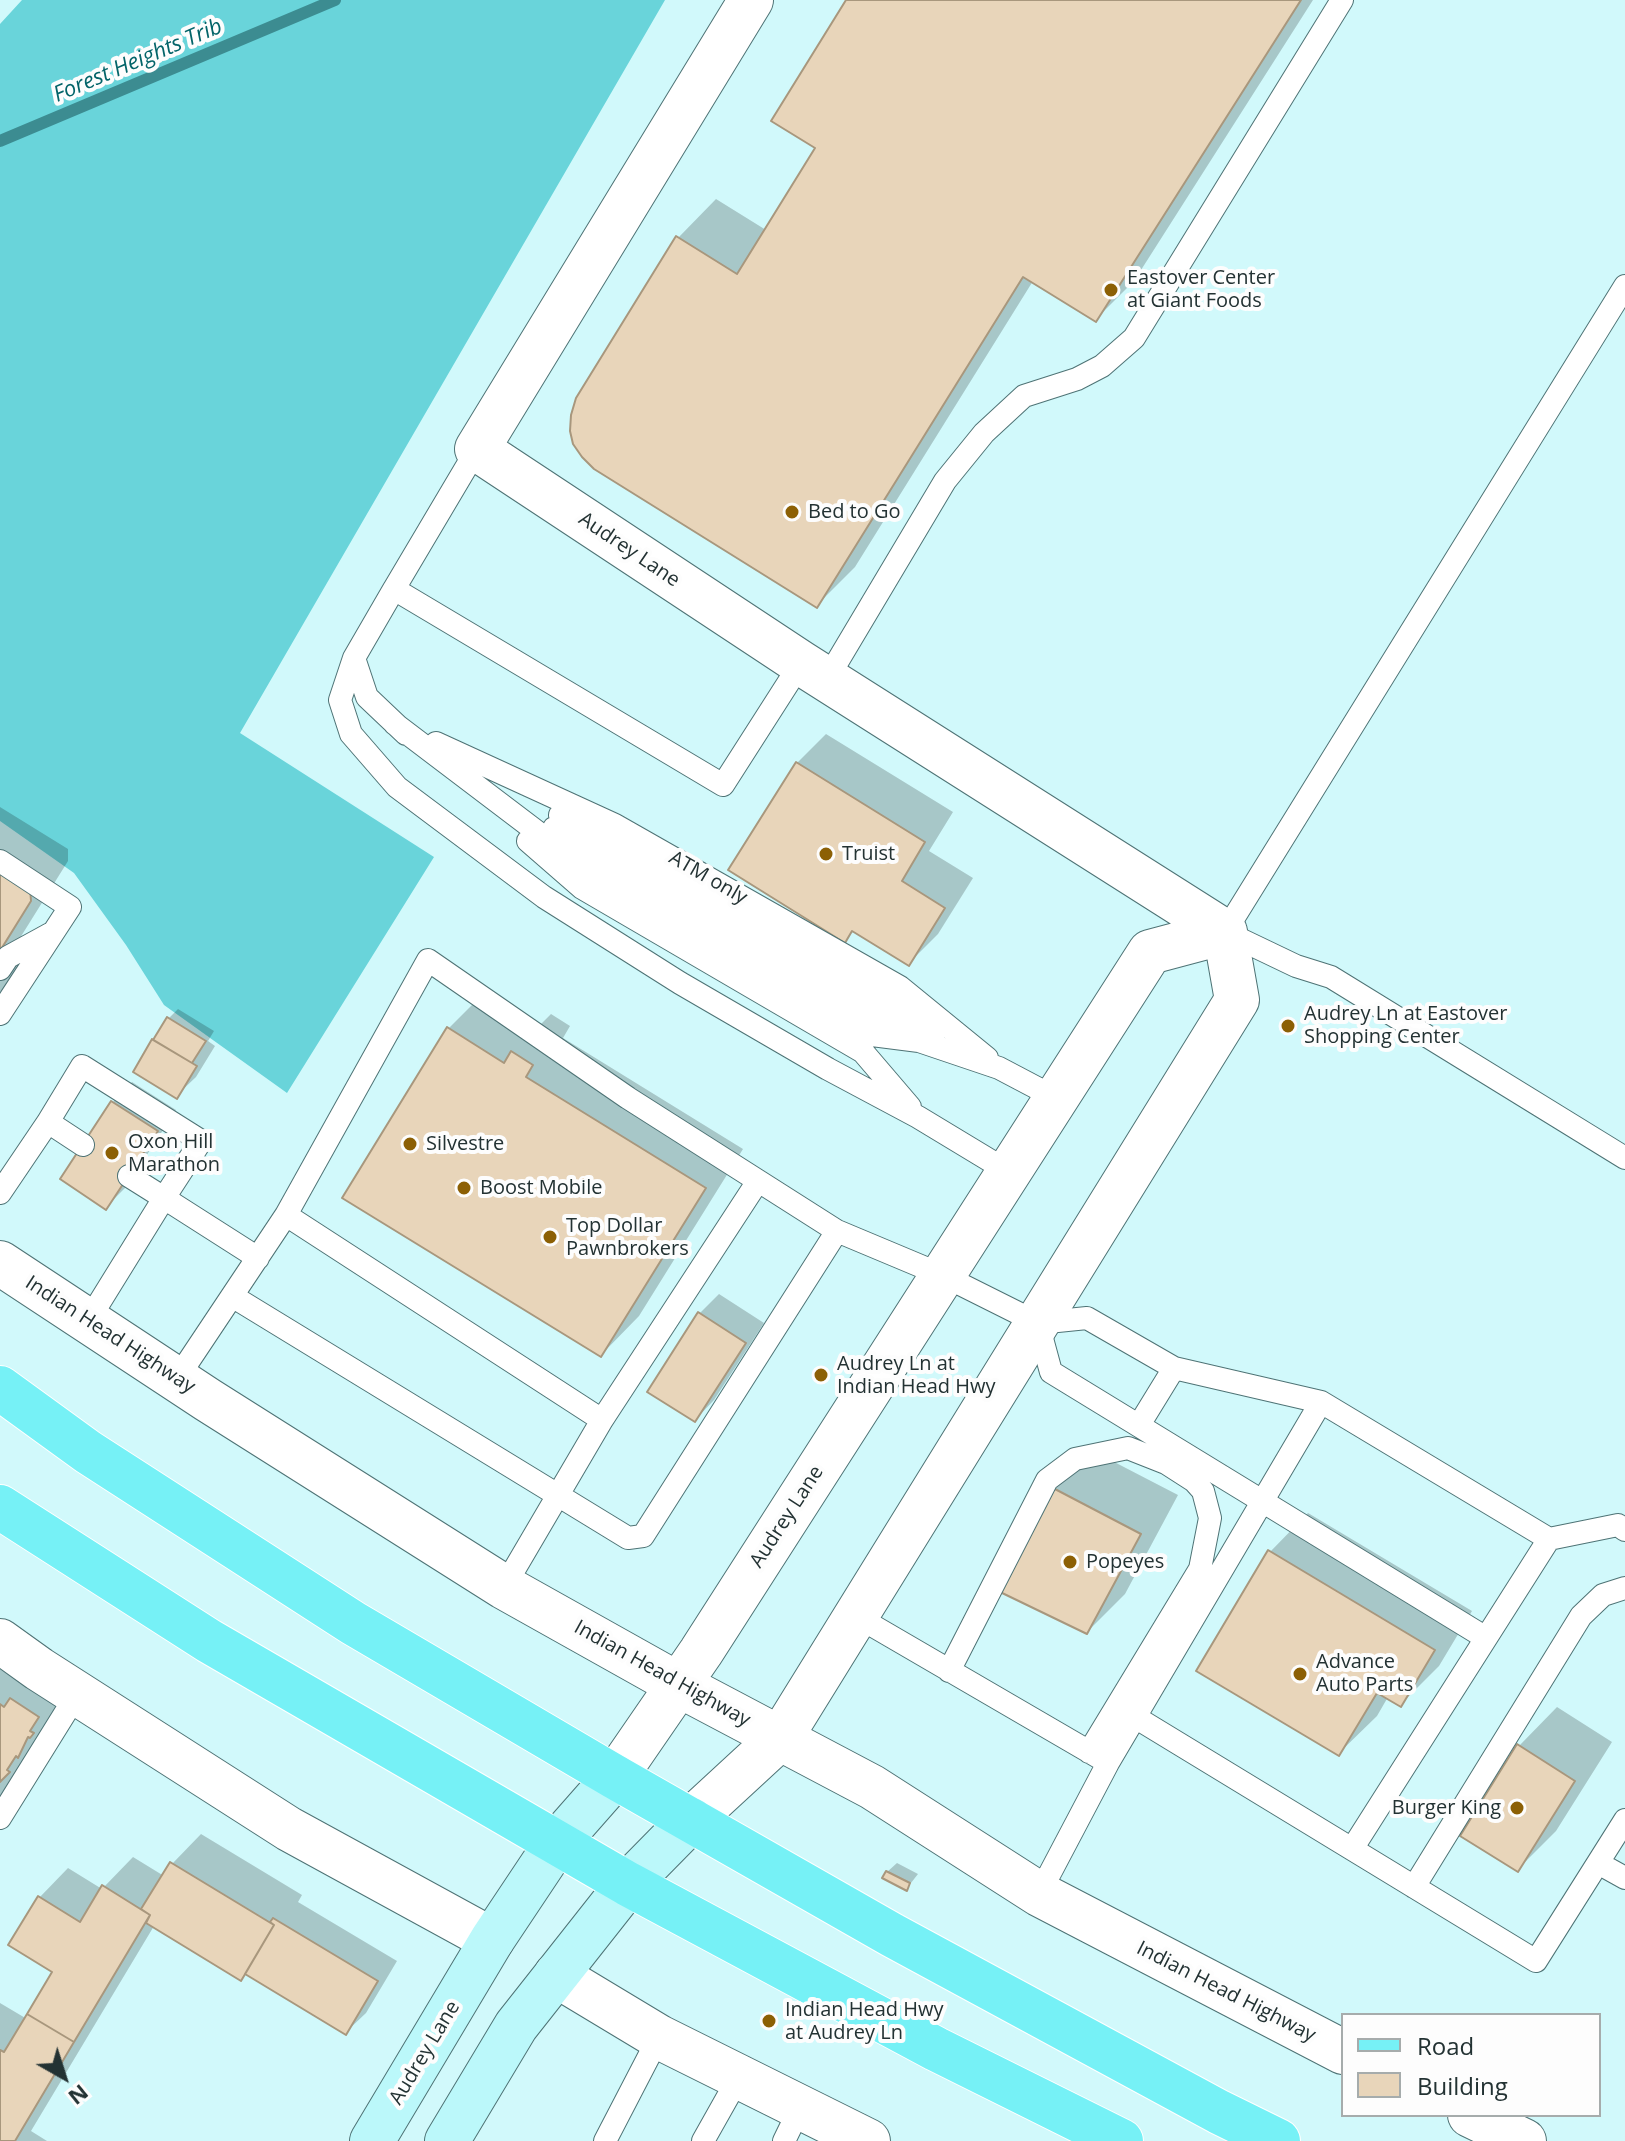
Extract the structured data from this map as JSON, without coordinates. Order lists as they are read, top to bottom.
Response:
{
  "streets": {
    "street": ["Audrey Lane", "Indian Head Highway"]
  },
  "crossings": [
    ["Audrey Lane", "Indian Head Highway"]
  ],
  "water": ["Forest Heights Trib"],
  "places": [
    "Eastover Center at Giant Foods",
    "Bed to Go",
    "Truist",
    "Audrey Ln at Eastover Shopping Center",
    "Silvestre",
    "Oxon Hill Marathon",
    "Boost Mobile",
    "Top Dollar Pawnbrokers",
    "Audrey Ln at Indian Head Hwy",
    "Popeyes",
    "Advance Auto Parts",
    "Burger King",
    "Indian Head Hwy at Audrey Ln"
  ],
  "legend": ["Road", "Building"],
  "north": "bottom right"
}
